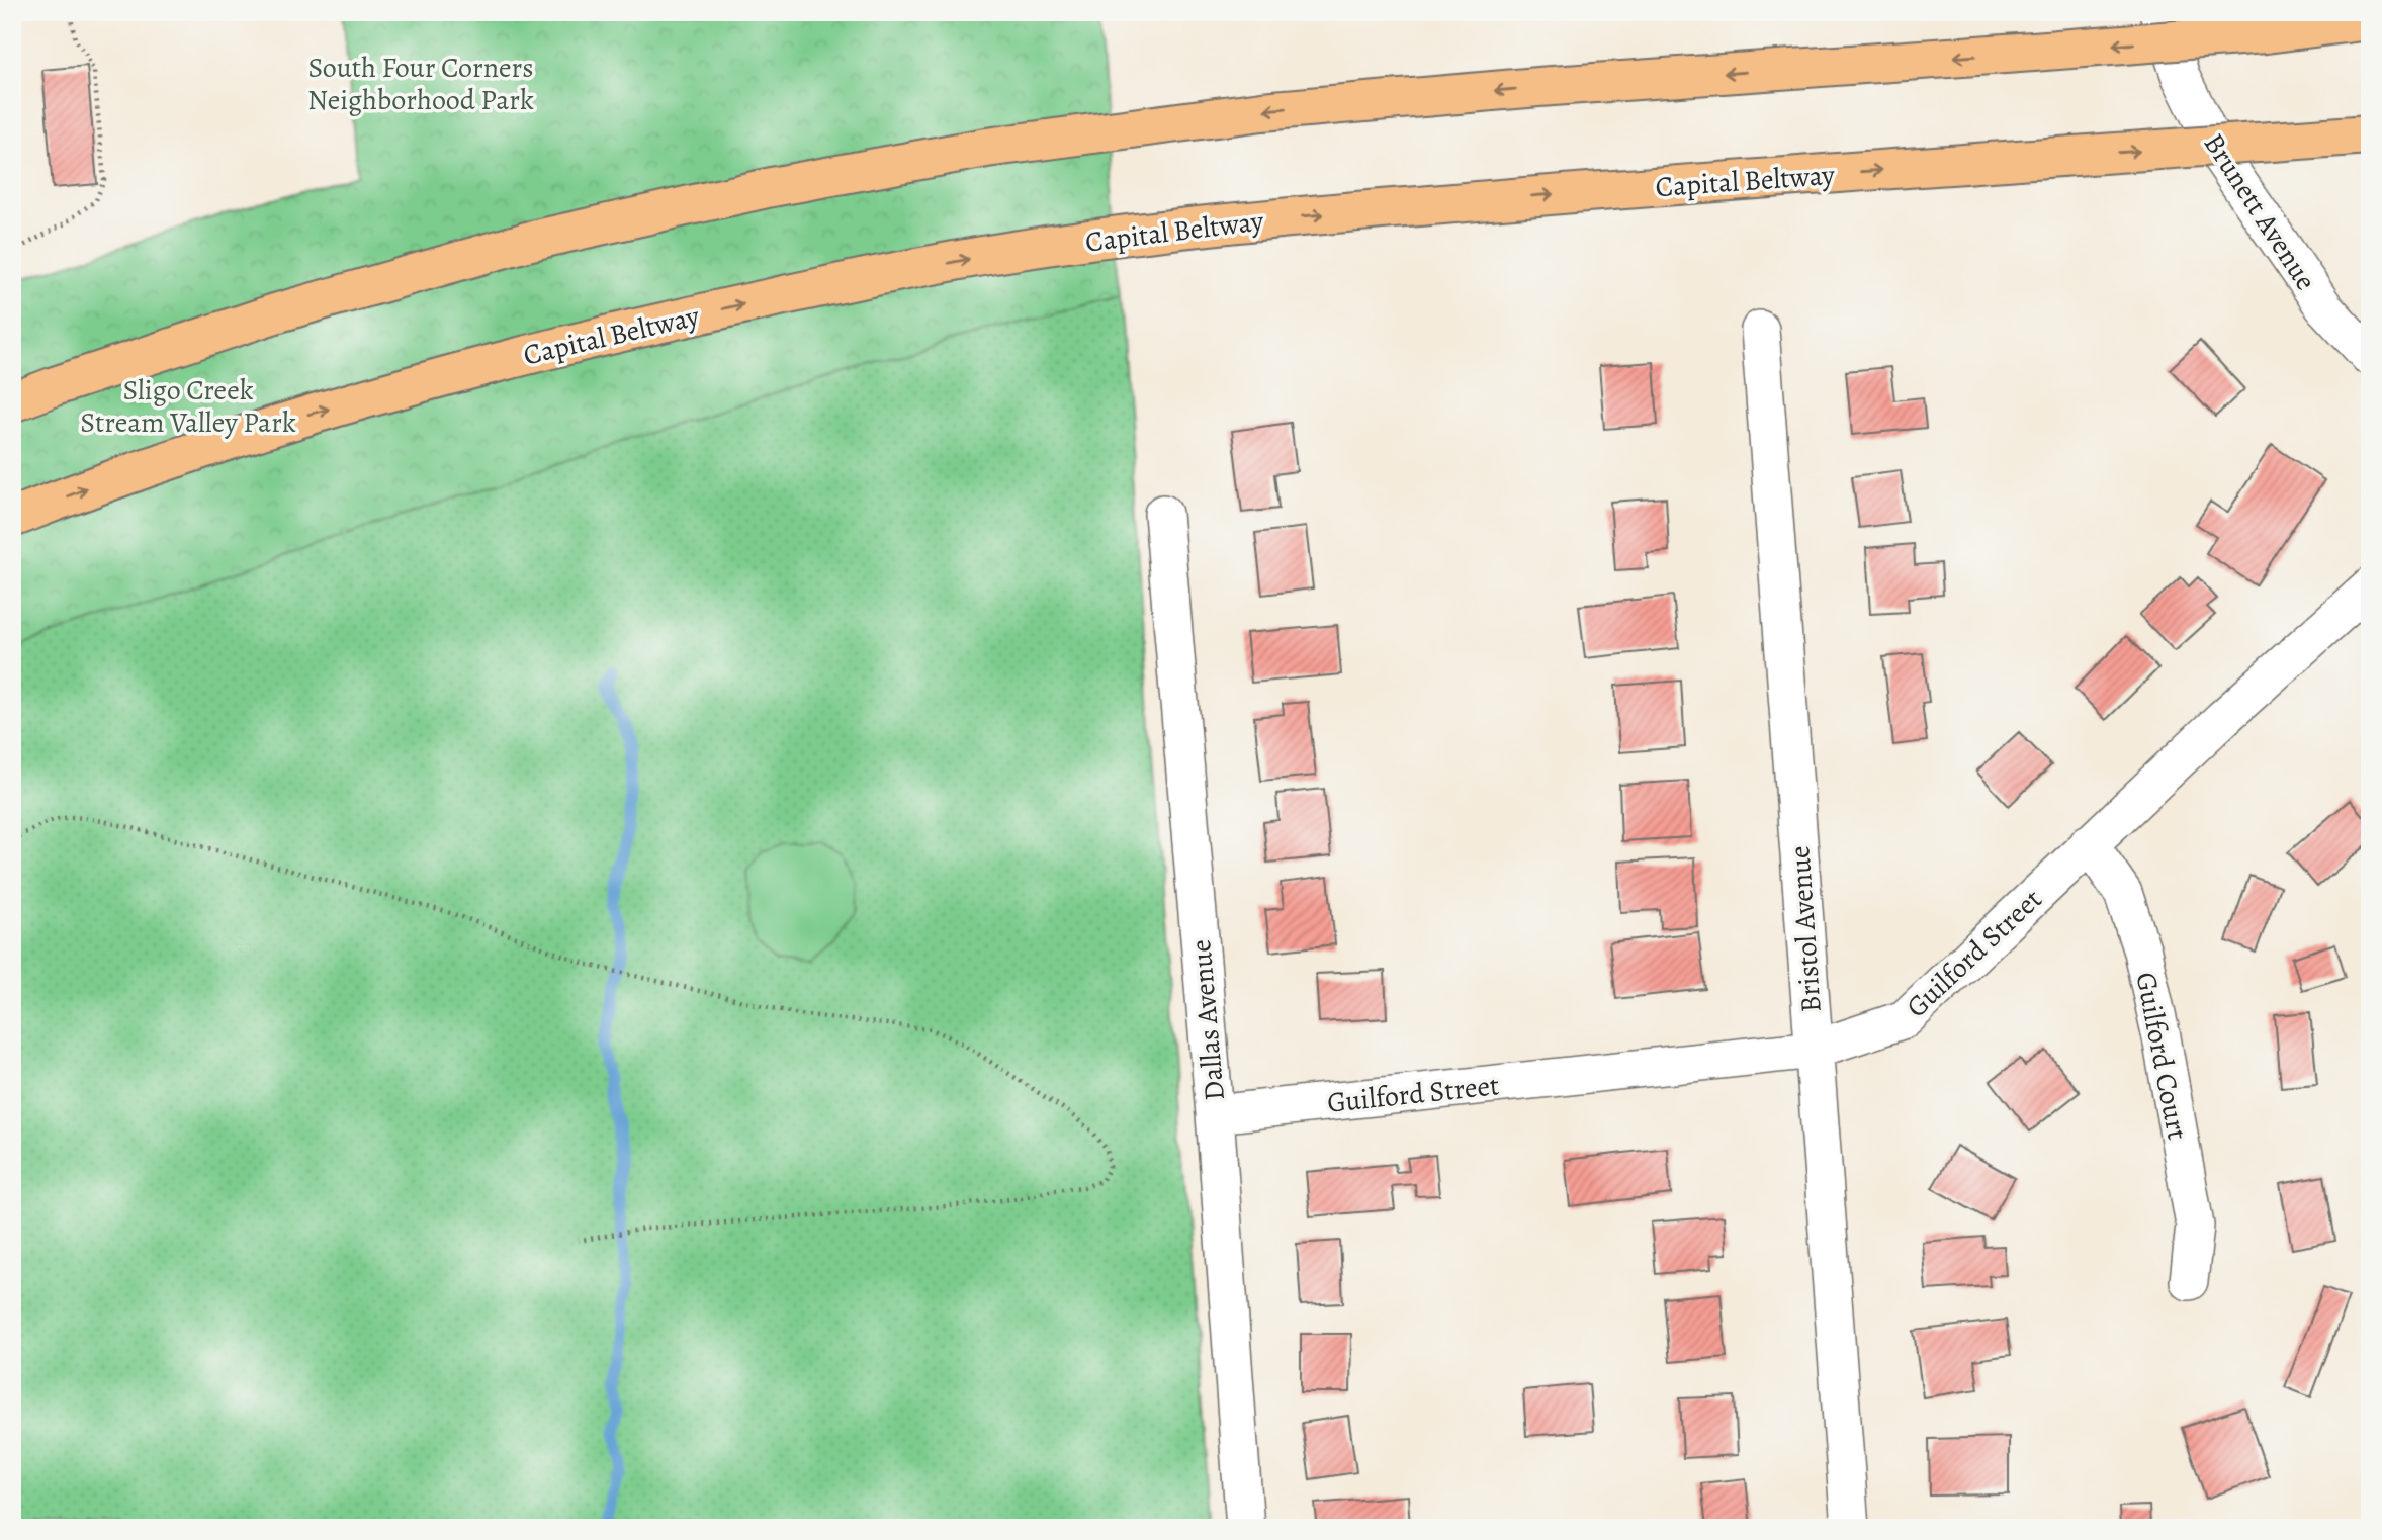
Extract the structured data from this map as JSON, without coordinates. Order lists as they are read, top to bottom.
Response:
{
  "streets": {
    "highway": ["Capital Beltway"],
    "street": [
      "Brunett Avenue",
      "Bristol Avenue",
      "Guilford Street",
      "Dallas Avenue",
      "Guilford Court"
    ]
  },
  "crossings": [
    ["Bristol Avenue", "Guilford Street"],
    ["Guilford Street", "Dallas Avenue"],
    ["Guilford Street", "Guilford Court"]
  ],
  "parks": ["South Four Corners Neighborhood Park", "Sligo Creek Stream Valley Park"]
}
